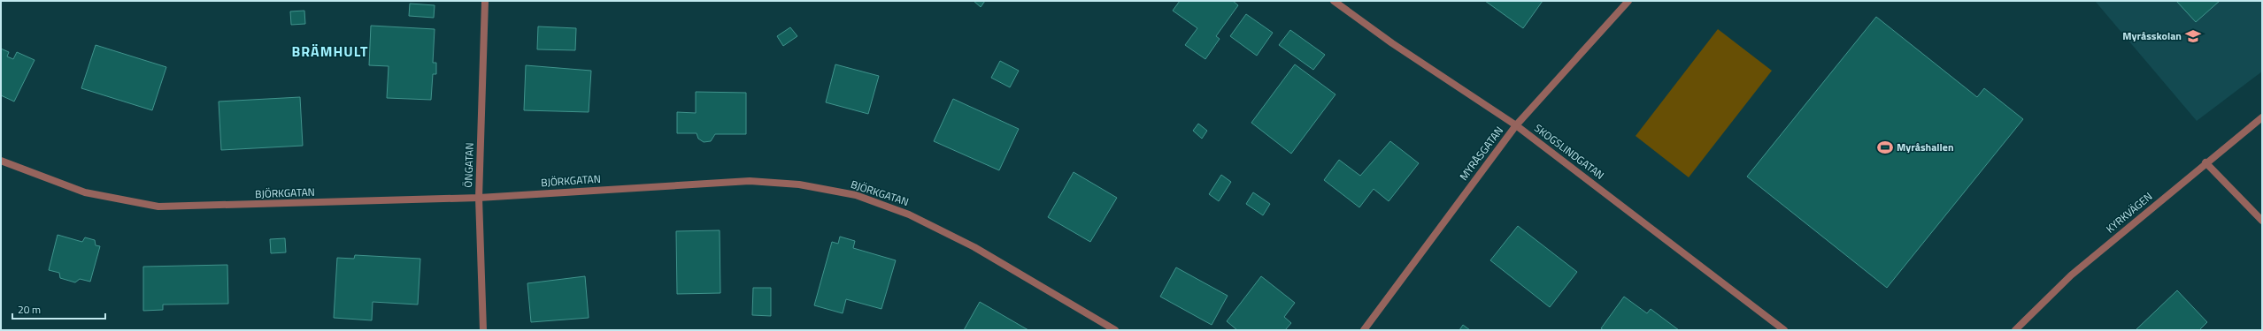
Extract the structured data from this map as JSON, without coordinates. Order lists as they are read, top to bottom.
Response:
{
  "streets": {
    "street": [
      "SKOGSLINDGATAN",
      "MYRÅSGATAN",
      "ÖNGATAN",
      "BJÖRKGATAN",
      "KYRKVÄGEN"
    ]
  },
  "crossings": [
    ["SKOGSLINDGATAN", "MYRÅSGATAN"],
    ["ÖNGATAN", "BJÖRKGATAN"]
  ],
  "districts": ["BRÄMHULT"],
  "places": {
    "school or university": ["Myråsskolan"],
    "sports": ["Myråshallen"]
  },
  "scale_bar": "20 m"
}
